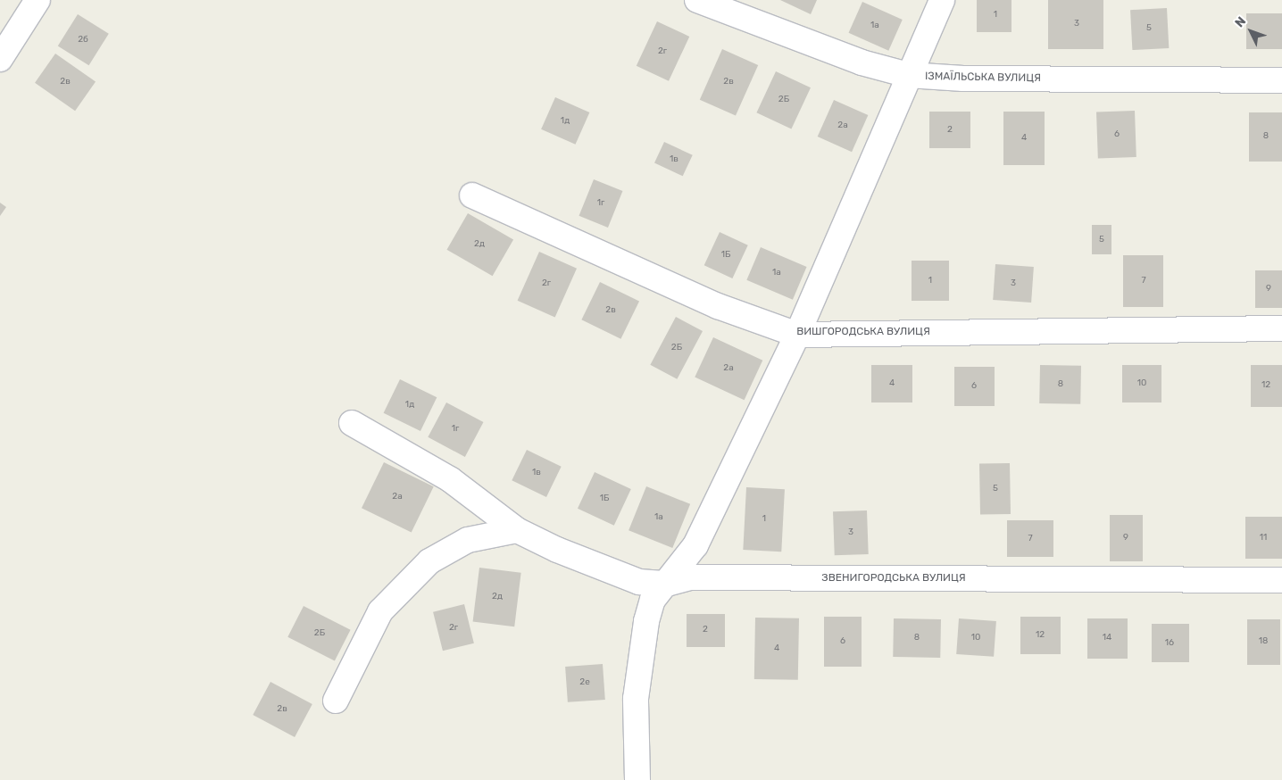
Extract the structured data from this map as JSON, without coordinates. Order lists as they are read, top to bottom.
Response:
{
  "streets": {
    "street": ["ІЗМАЇЛЬСЬКА ВУЛИЦЯ", "ВИШГОРОДСЬКА ВУЛИЦЯ", "ЗВЕНИГОРОДСЬКА ВУЛИЦЯ"]
  },
  "house_numbers": [
    "1",
    "3",
    "1а",
    "5",
    "2б",
    "2г",
    "2в",
    "2в",
    "2Б",
    "1д",
    "2а",
    "2",
    "6",
    "8",
    "4",
    "1в",
    "1г",
    "5",
    "2д",
    "1Б",
    "1а",
    "1",
    "7",
    "2г",
    "3",
    "9",
    "2в",
    "2Б",
    "2а",
    "4",
    "10",
    "8",
    "12",
    "6",
    "1д",
    "1г",
    "1в",
    "5",
    "2а",
    "1Б",
    "1а",
    "1",
    "3",
    "9",
    "11",
    "7",
    "2д",
    "2г",
    "2",
    "2Б",
    "12",
    "8",
    "10",
    "14",
    "6",
    "18",
    "16",
    "4",
    "2е",
    "2в"
  ],
  "north": "top left"
}
